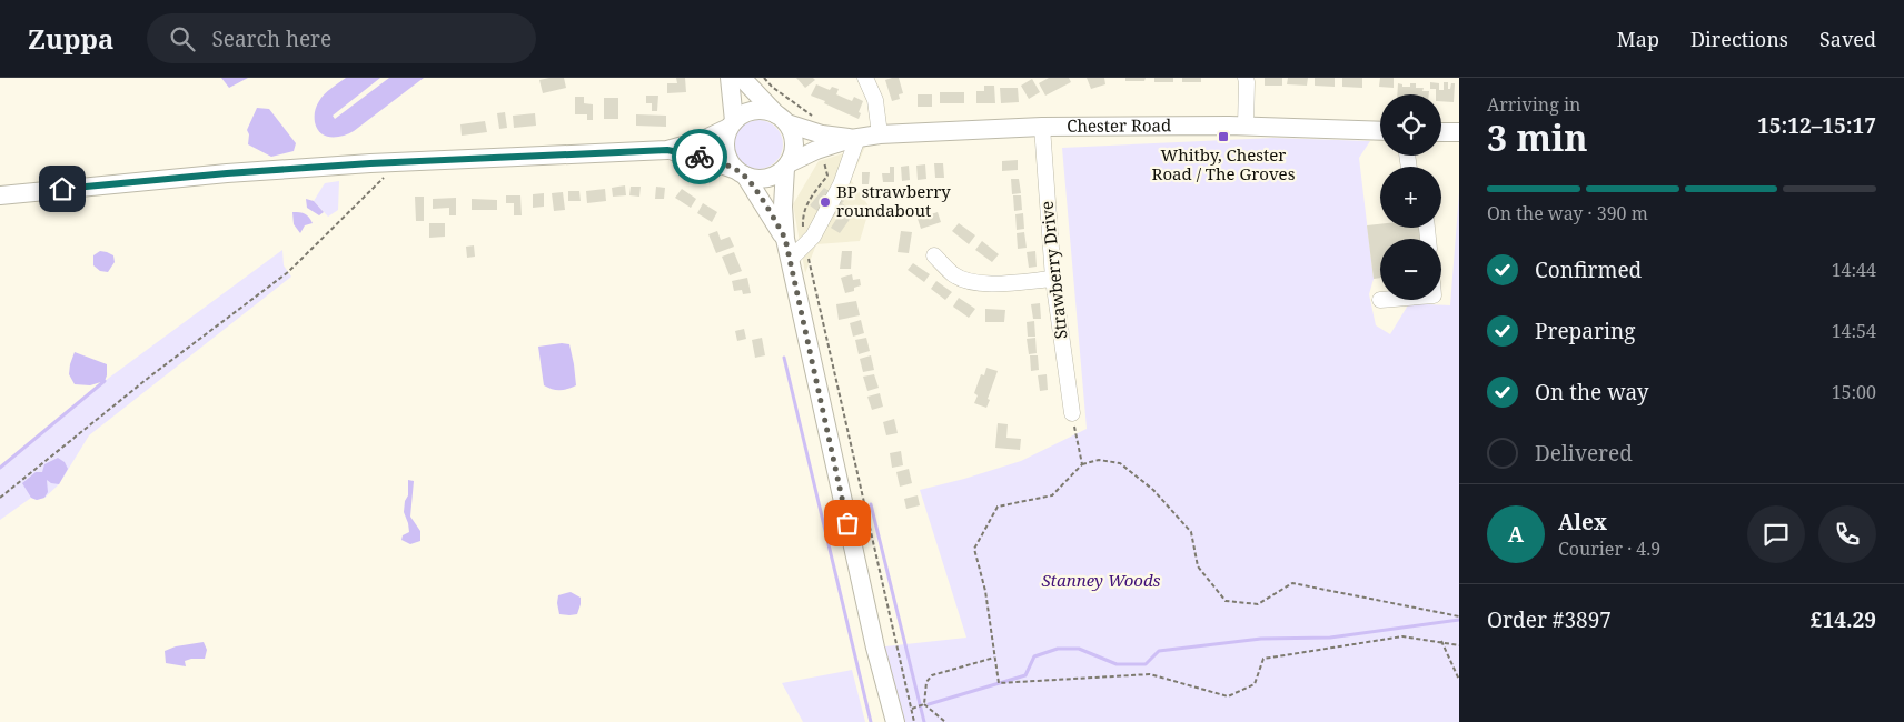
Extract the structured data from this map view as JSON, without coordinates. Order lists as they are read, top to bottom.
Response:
{
  "streets": {
    "main road": ["Chester Road"],
    "street": ["Strawberry Drive"]
  },
  "crossings": [
    ["Chester Road", "Strawberry Drive"]
  ],
  "parks": ["Stanney Woods"],
  "places": {
    "transit": ["Whitby, Chester Road / The Groves"],
    "other": ["BP strawberry roundabout"]
  },
  "page": {
    "header": "Zuppa",
    "search": "Search here",
    "nav": ["Map", "Directions", "Saved"],
    "heading": ["3 min", "Arriving in", "15:12–15:17"],
    "panel": [
      "Alex",
      "Courier · 4.9",
      "Order #3897",
      "£14.29"
    ],
    "map_buttons": ["+", "−"],
    "bar": "On the way · 390 m",
    "list": [
      ["Confirmed", "14:44"],
      ["Preparing", "14:54"],
      ["On the way", "15:00"],
      "Delivered"
    ],
    "round": "A"
  }
}
